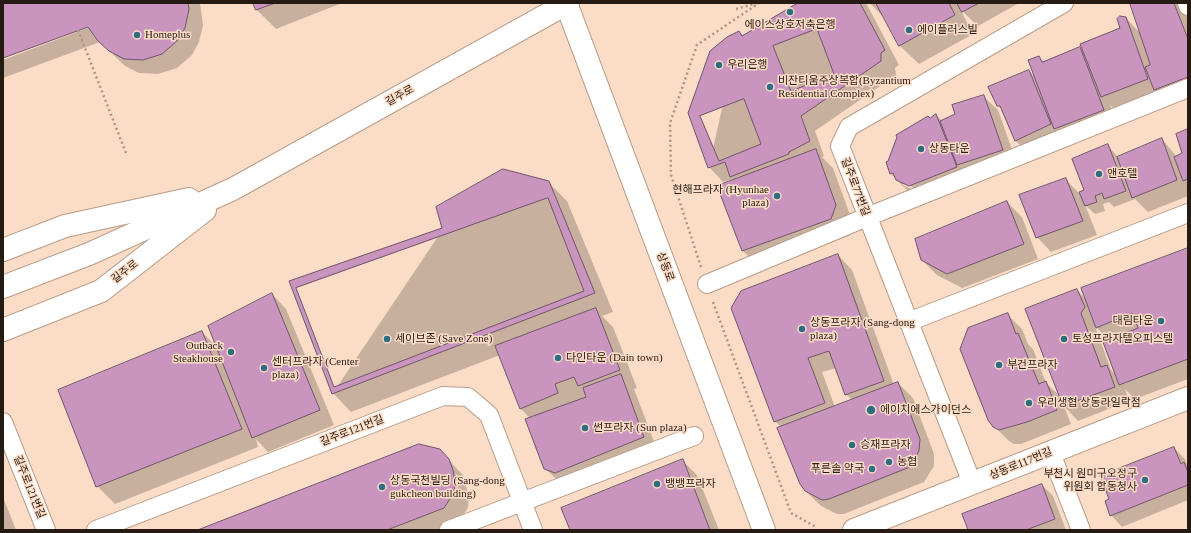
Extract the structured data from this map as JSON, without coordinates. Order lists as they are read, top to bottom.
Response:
{
  "streets": {
    "street": [
      "길주로",
      "길주로77번길",
      "상동로",
      "길주로121번길",
      "상동로117번길"
    ]
  },
  "crossings": [
    ["길주로", "상동로"],
    ["길주로77번길", "상동로117번길"]
  ],
  "places": [
    "에이스상호저축은행",
    "에이플러스빌",
    "Homeplus",
    "우리은행",
    "비잔티움주상복합(Byzantium Residential Complex)",
    "상동타운",
    "앤호텔",
    "현해프라자 (Hyunhae plaza)",
    "대림타운",
    "상동프라자 (Sang-dong plaza)",
    "세이브존 (Save Zone)",
    "토성프라자텔오피스텔",
    "Outback Steakhouse",
    "다인타운 (Dain town)",
    "부건프라자",
    "센터프라자 (Center plaza)",
    "우리생협 상동라일락점",
    "에이치에스가이던스",
    "썬프라자 (Sun plaza)",
    "승재프라자",
    "농협",
    "푸른솔 약국",
    "부천시 원미구오정구 위원회 합동청사",
    "뱅뱅프라자",
    "상동국천빌딩 (Sang-dong gukcheon building)"
  ]
}
